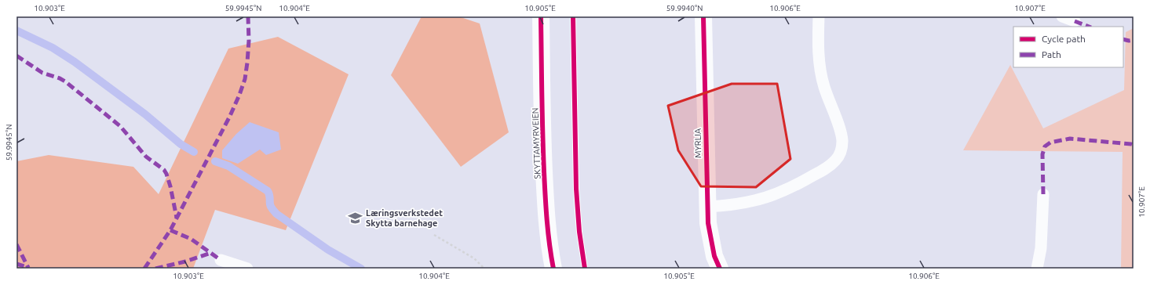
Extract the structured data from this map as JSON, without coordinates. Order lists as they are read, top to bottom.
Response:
{
  "streets": {
    "street": ["SKYTTAMYRVEIEN", "MYRLIA"]
  },
  "places": {
    "school or university": ["Læringsverkstedet Skytta barnehage"]
  },
  "legend": ["Cycle path", "Path"],
  "coordinates": [
    "10.903°E",
    "59.9945°N",
    "10.904°E",
    "10.905°E",
    "59.9940°N",
    "10.906°E",
    "10.907°E"
  ]
}
